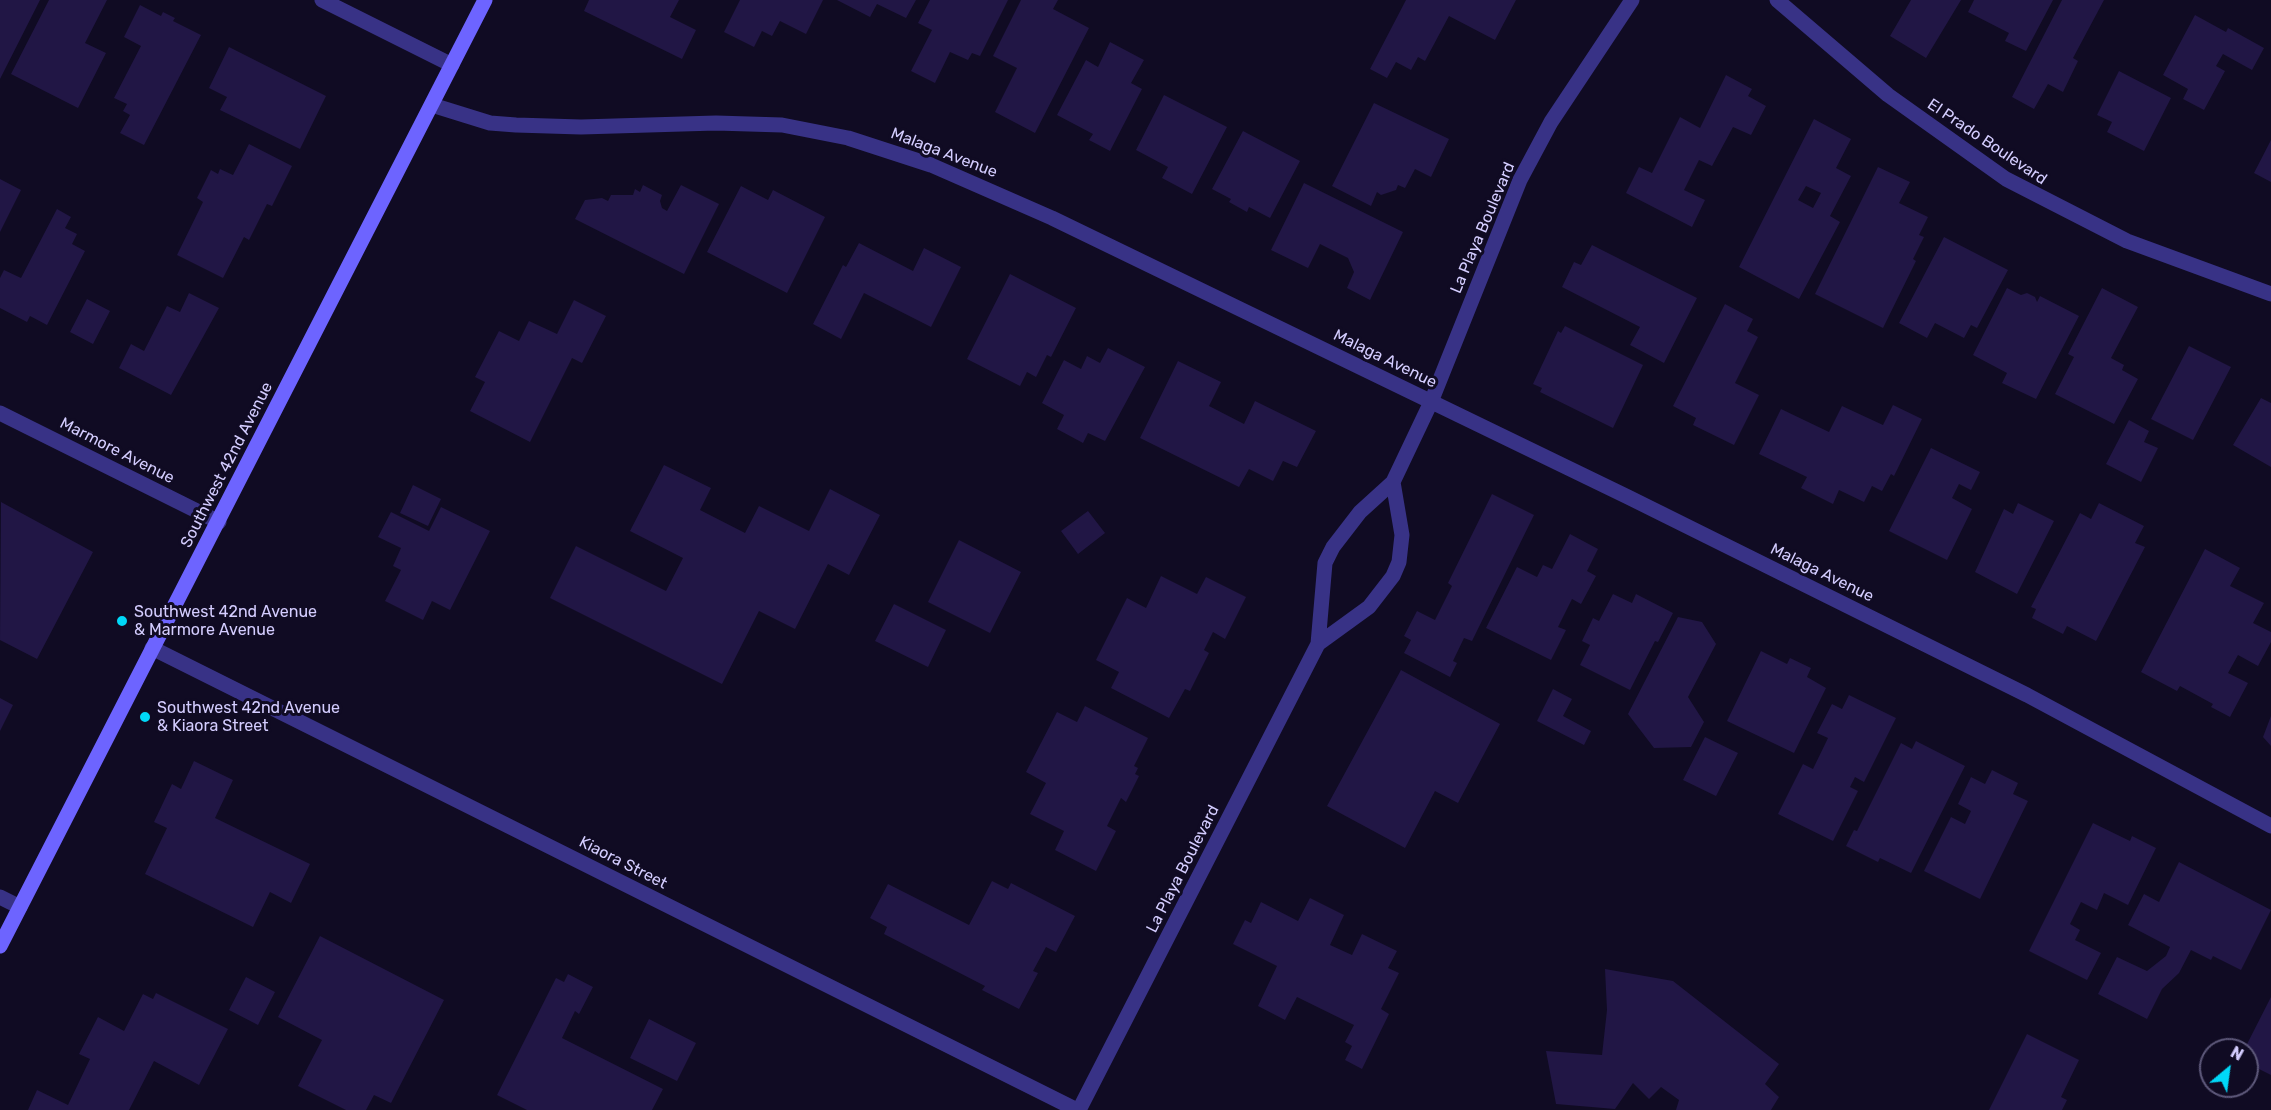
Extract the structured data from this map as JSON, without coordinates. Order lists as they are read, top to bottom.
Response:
{
  "streets": {
    "main road": ["Southwest 42nd Avenue"],
    "street": [
      "El Prado Boulevard",
      "Malaga Avenue",
      "La Playa Boulevard",
      "Marmore Avenue",
      "Kiaora Street"
    ]
  },
  "crossings": [
    ["Malaga Avenue", "La Playa Boulevard"],
    ["Malaga Avenue", "Southwest 42nd Avenue"],
    ["La Playa Boulevard", "Kiaora Street"],
    ["Marmore Avenue", "Southwest 42nd Avenue"],
    ["Southwest 42nd Avenue", "Kiaora Street"]
  ],
  "places": ["Southwest 42nd Avenue & Marmore Avenue", "Southwest 42nd Avenue & Kiaora Street"],
  "north": "top right"
}
